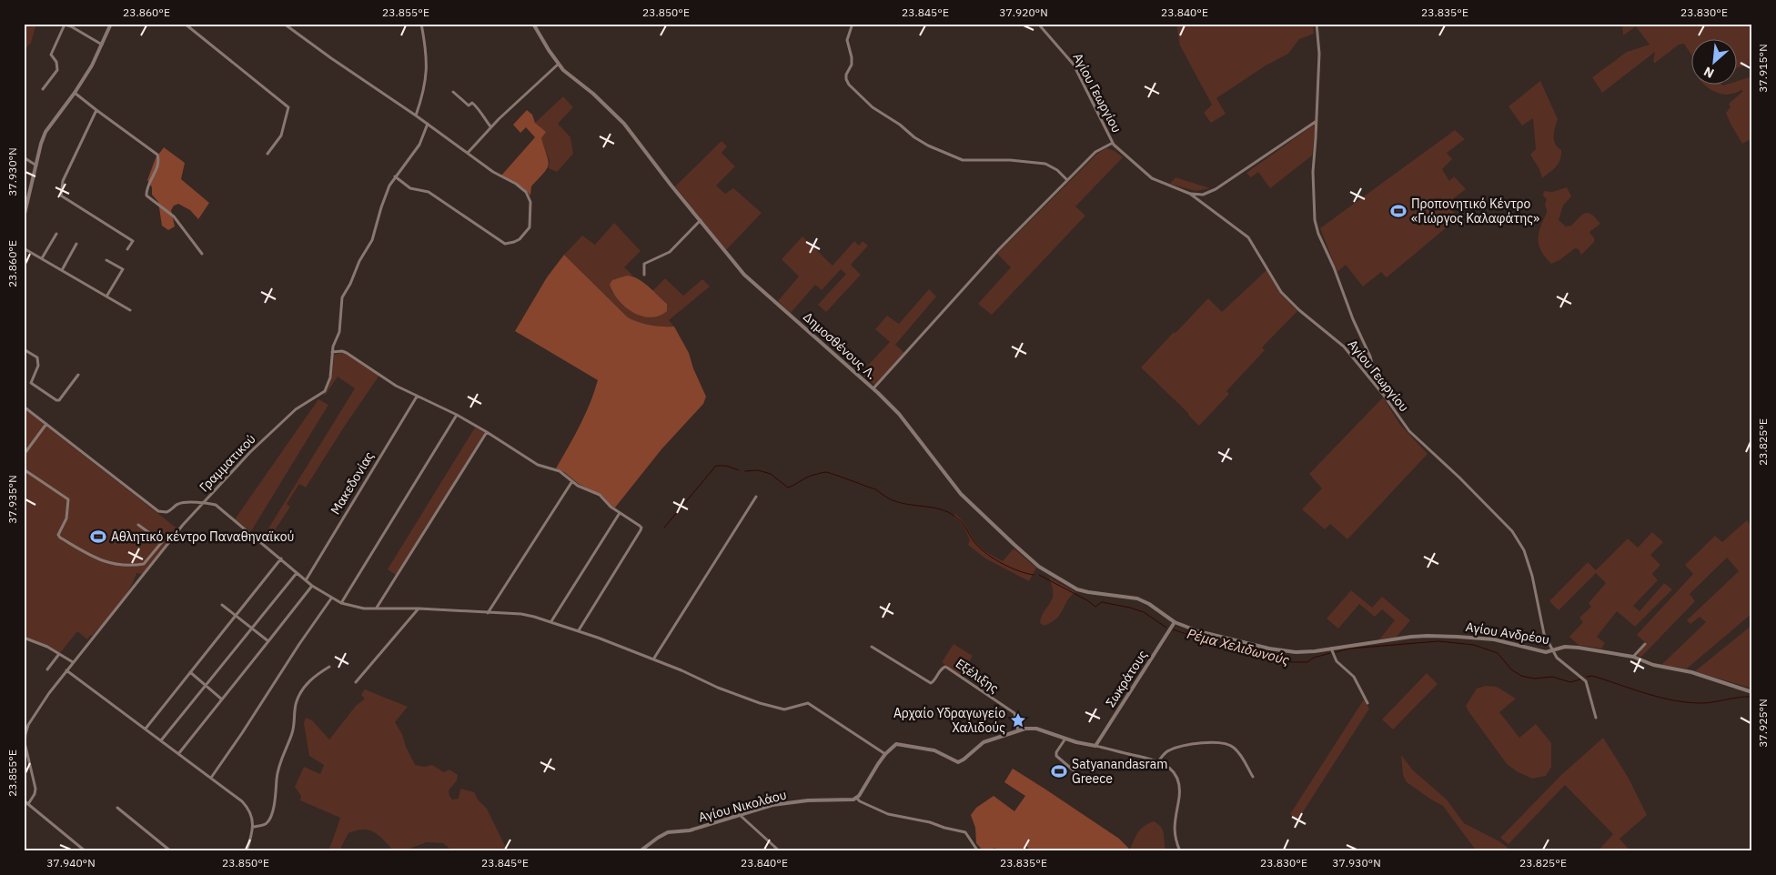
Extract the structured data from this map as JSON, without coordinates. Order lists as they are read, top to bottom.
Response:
{
  "streets": {
    "street": [
      "Αγίου Γεωργίου",
      "Δημοσθένους Λ.",
      "Γραμματικού",
      "Μακεδονίας",
      "Αγίου Ανδρέου",
      "Εξέλιξης",
      "Σωκράτους",
      "Αγίου Νικολάου"
    ]
  },
  "crossings": [
    ["Αγίου Γεωργίου", "Αγίου Ανδρέου"],
    ["Δημοσθένους Λ.", "Αγίου Ανδρέου"],
    ["Δημοσθένους Λ.", "Σωκράτους"],
    ["Αγίου Ανδρέου", "Σωκράτους"]
  ],
  "water": ["Ρέμα Χελιδωνούς"],
  "places": {
    "sports": ["Προπονητικό Κέντρο «Γιώργος Καλαφάτης»", "Αθλητικό κέντρο Παναθηναϊκού", "Satyanandasram Greece"],
    "place": ["Αρχαίο Υδραγωγείο Χαλιδούς"]
  },
  "north": "bottom left",
  "coordinates": [
    "23.860°E",
    "23.855°E",
    "23.850°E",
    "23.845°E",
    "37.920°N",
    "23.840°E",
    "23.835°E",
    "23.830°E",
    "37.915°N",
    "37.930°N",
    "23.825°E",
    "37.935°N",
    "37.925°N",
    "37.940°N"
  ]
}
